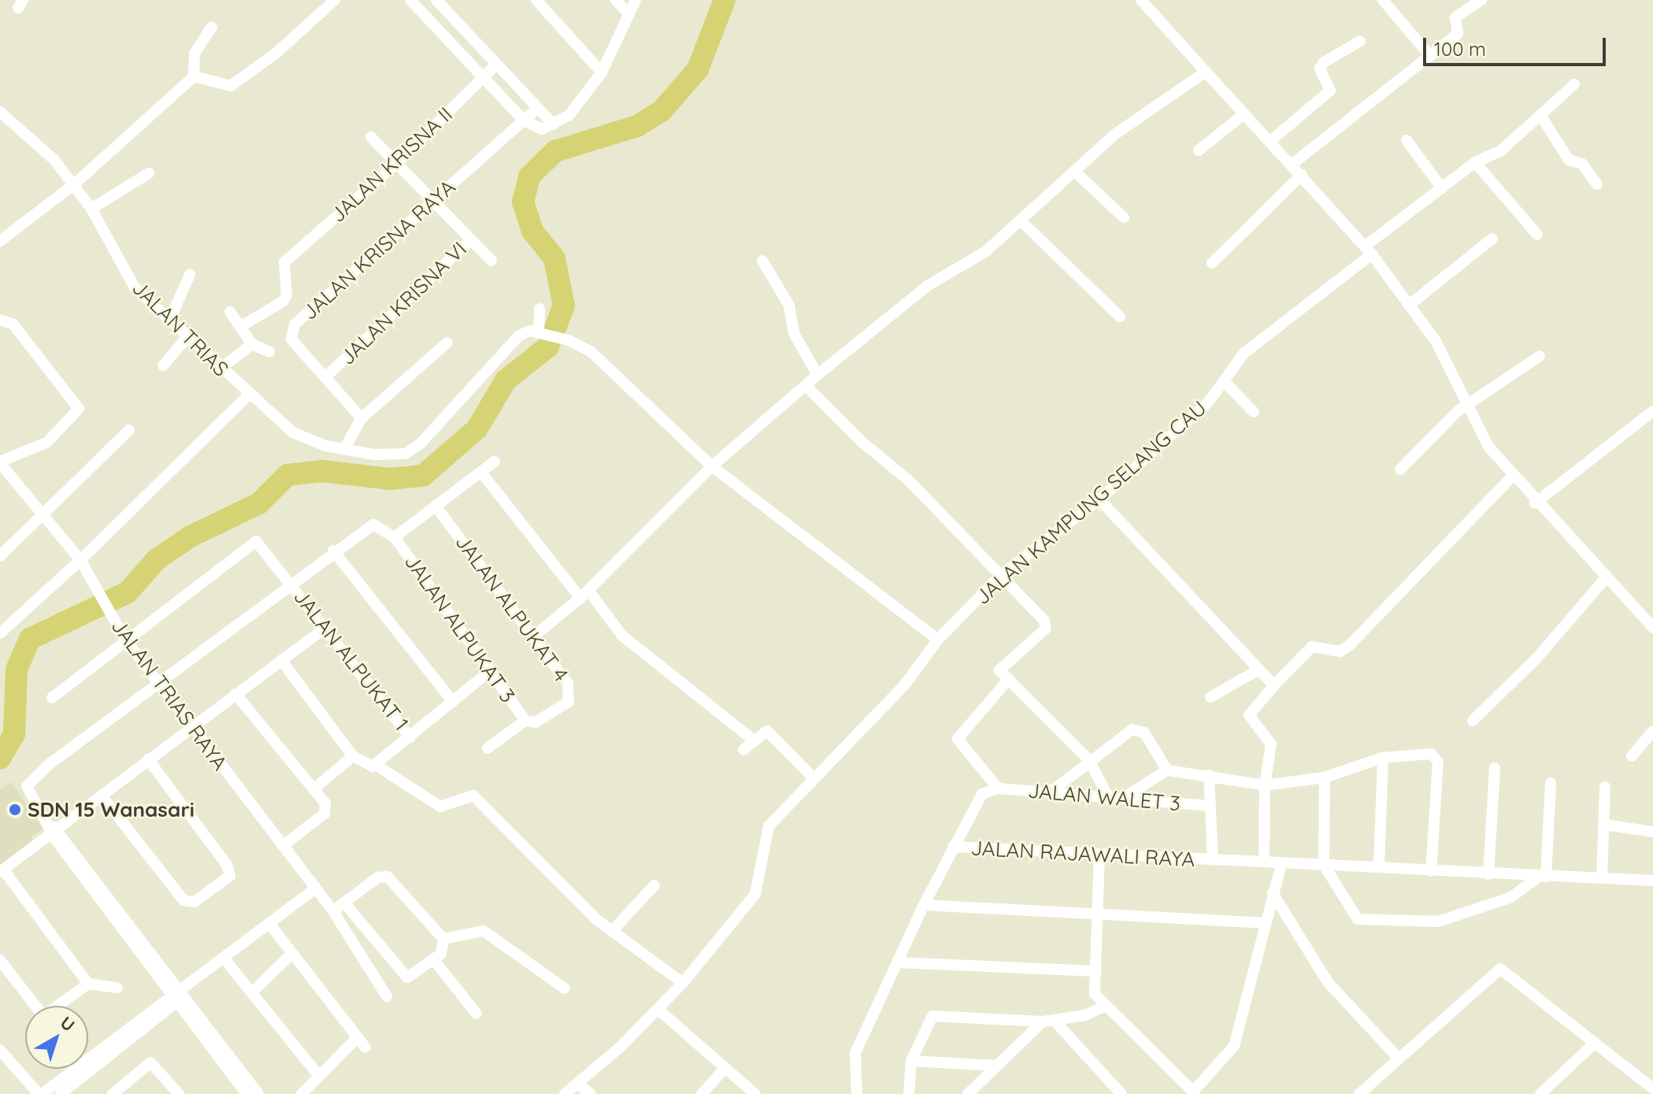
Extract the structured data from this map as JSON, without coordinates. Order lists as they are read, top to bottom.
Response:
{
  "streets": {
    "street": [
      "JALAN KRISNA II",
      "JALAN KRISNA RAYA",
      "JALAN KRISNA VI",
      "JALAN TRIAS",
      "JALAN KAMPUNG SELANG CAU",
      "JALAN ALPUKAT 4",
      "JALAN ALPUKAT 3",
      "JALAN ALPUKAT 1",
      "JALAN TRIAS RAYA",
      "JALAN WALET 3",
      "JALAN RAJAWALI RAYA"
    ]
  },
  "crossings": [
    ["JALAN KRISNA II", "JALAN KRISNA VI"],
    ["JALAN KRISNA RAYA", "JALAN KRISNA VI"],
    ["JALAN ALPUKAT 4", "JALAN ALPUKAT 3"],
    ["JALAN ALPUKAT 1", "JALAN TRIAS RAYA"]
  ],
  "places": ["SDN 15 Wanasari"],
  "scale_bar": "100 m",
  "north": "top right"
}
